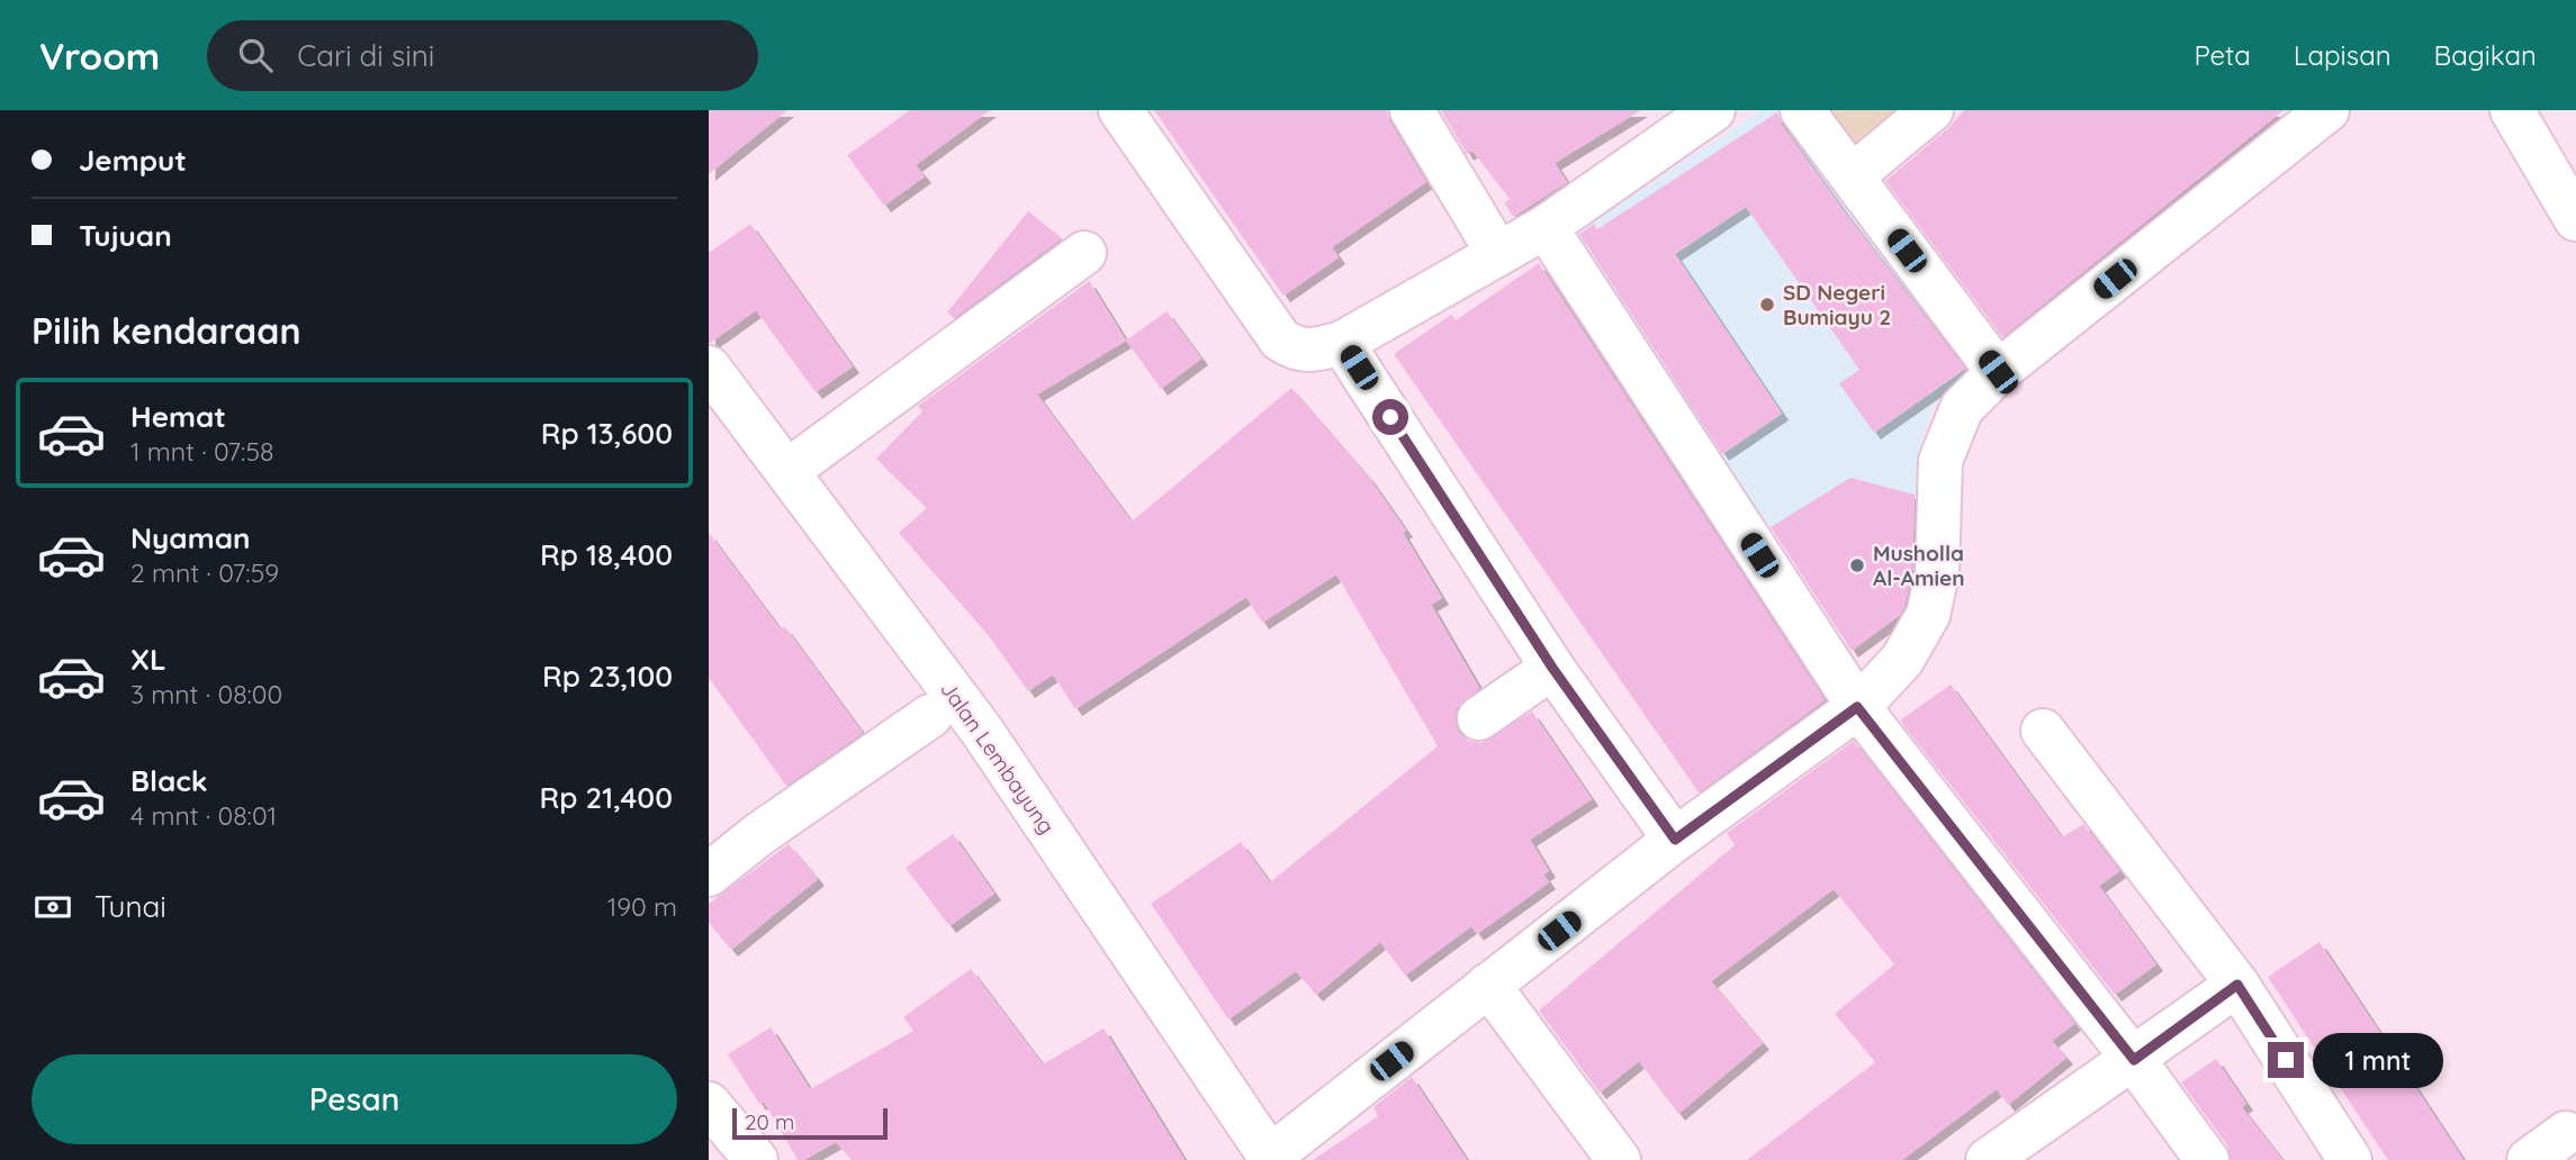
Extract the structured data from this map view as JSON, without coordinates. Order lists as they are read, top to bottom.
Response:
{
  "streets": {
    "street": ["Jalan Lembayung"]
  },
  "places": ["SD Negeri Bumiayu 2", "Musholla Al-Amien"],
  "scale_bar": "20 m",
  "page": {
    "header": "Vroom",
    "search": "Cari di sini",
    "nav": ["Peta", "Lapisan", "Bagikan"],
    "banner": ["Jemput", "Tujuan"],
    "heading": "Pilih kendaraan",
    "list": [
      {
        "name": "Hemat",
        "note": "1 mnt · 07:58",
        "value": "Rp 13,600"
      },
      {
        "name": "Nyaman",
        "note": "2 mnt · 07:59",
        "value": "Rp 18,400"
      },
      {
        "name": "XL",
        "note": "3 mnt · 08:00",
        "value": "Rp 23,100"
      },
      {
        "name": "Black",
        "note": "4 mnt · 08:01",
        "value": "Rp 21,400"
      }
    ],
    "pay": ["Tunai", "190 m"],
    "bubble": "1 mnt",
    "buttons": "Pesan",
    "scale": "20 m"
  }
}
